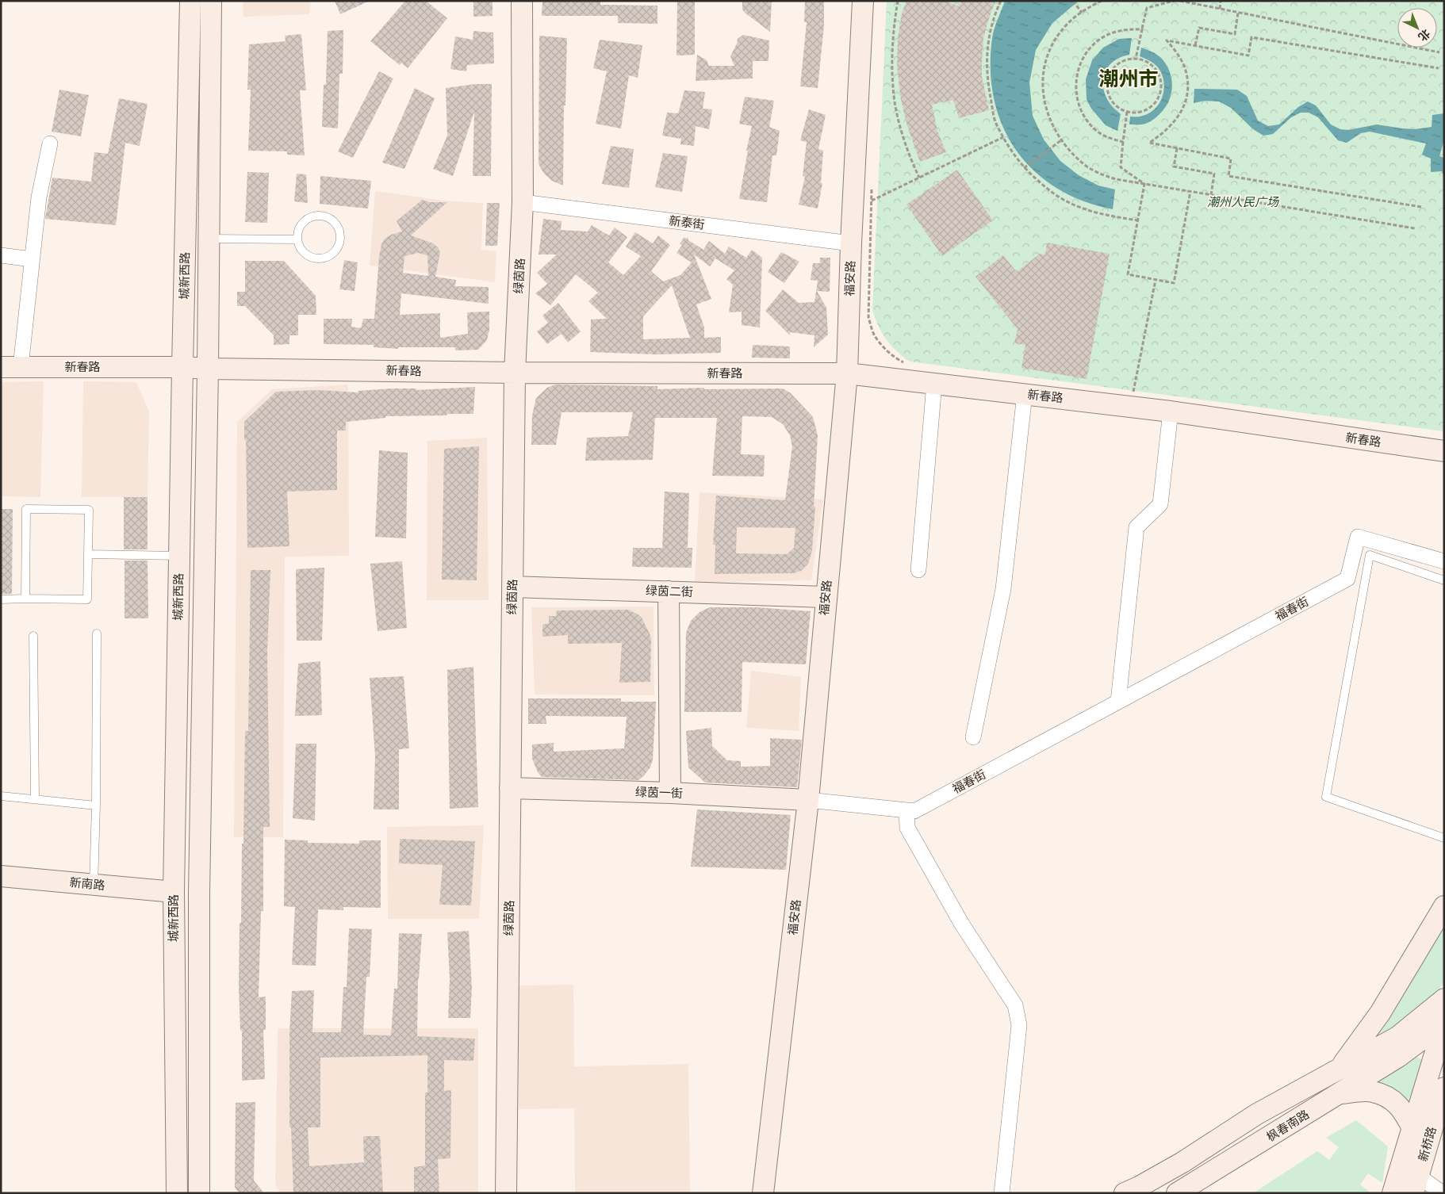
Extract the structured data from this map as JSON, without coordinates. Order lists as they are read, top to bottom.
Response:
{
  "streets": {
    "street": [
      "新泰街",
      "城新西路",
      "绿茵路",
      "福安路",
      "新春路",
      "绿茵二街",
      "福春街",
      "绿茵一街",
      "新南路",
      "枫春南路",
      "新桥路"
    ]
  },
  "crossings": [
    ["新泰街", "绿茵路"],
    ["新泰街", "福安路"],
    ["城新西路", "新春路"],
    ["城新西路", "新南路"],
    ["绿茵路", "新春路"],
    ["绿茵路", "绿茵二街"],
    ["绿茵路", "绿茵一街"],
    ["福安路", "新春路"],
    ["福安路", "绿茵二街"],
    ["福安路", "福春街"],
    ["福安路", "绿茵一街"],
    ["福春街", "绿茵一街"]
  ],
  "districts": ["潮州市"],
  "parks": ["潮州人民广场"],
  "north": "bottom right"
}
